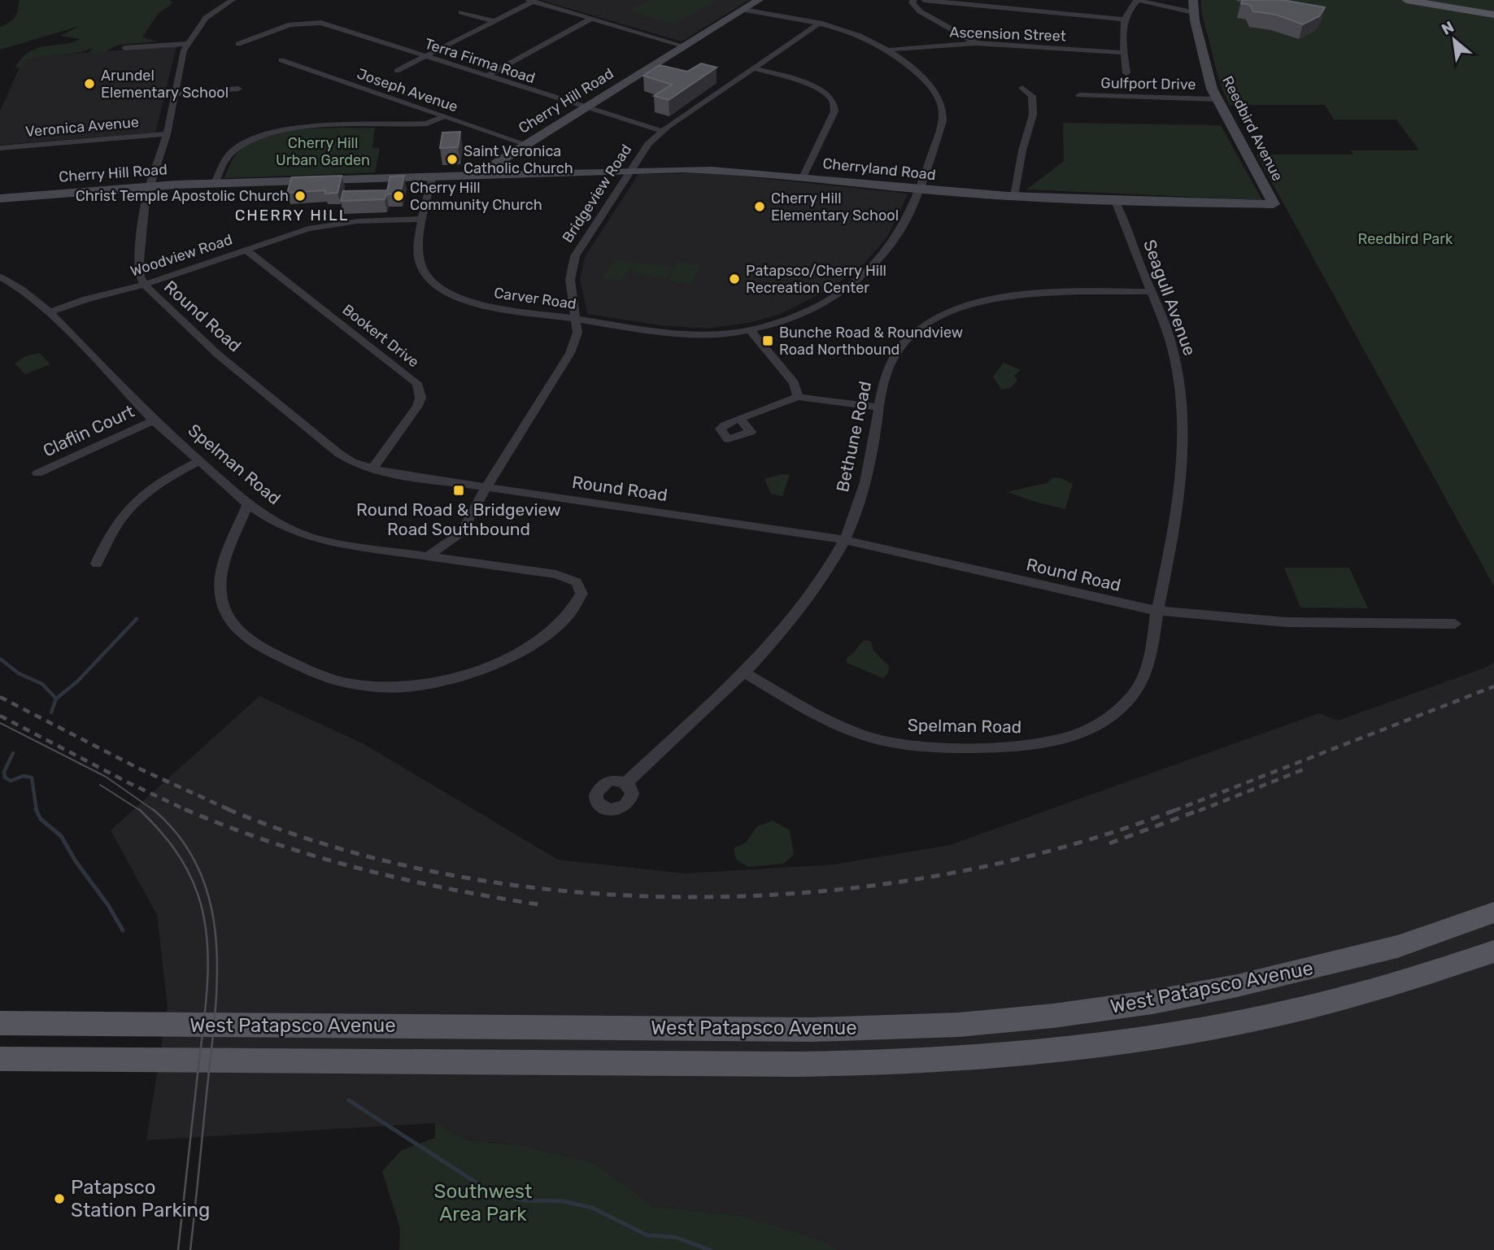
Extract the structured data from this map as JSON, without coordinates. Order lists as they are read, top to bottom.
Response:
{
  "streets": {
    "main road": ["West Patapsco Avenue"],
    "street": [
      "Ascension Street",
      "Terra Firma Road",
      "Gulfport Drive",
      "Joseph Avenue",
      "Cherry Hill Road",
      "Veronica Avenue",
      "Reedbird Avenue",
      "Cherryland Road",
      "Bridgeview Road",
      "Woodview Road",
      "Seagull Avenue",
      "Carver Road",
      "Round Road",
      "Bookert Drive",
      "Claflin Court",
      "Bethune Road",
      "Spelman Road"
    ]
  },
  "crossings": [
    ["Ascension Street", "Carver Road"],
    ["Terra Firma Road", "Cherry Hill Road"],
    ["Terra Firma Road", "Bridgeview Road"],
    ["Gulfport Drive", "Reedbird Avenue"],
    ["Joseph Avenue", "Cherry Hill Road"],
    ["Cherry Hill Road", "Cherryland Road"],
    ["Cherry Hill Road", "Carver Road"],
    ["Cherry Hill Road", "Round Road"],
    ["Veronica Avenue", "Round Road"],
    ["Reedbird Avenue", "Cherryland Road"],
    ["Cherryland Road", "Bridgeview Road"],
    ["Cherryland Road", "Seagull Avenue"],
    ["Cherryland Road", "Carver Road"],
    ["Bridgeview Road", "Carver Road"],
    ["Bridgeview Road", "Round Road"],
    ["Bridgeview Road", "Spelman Road"],
    ["Woodview Road", "Carver Road"],
    ["Woodview Road", "Round Road"],
    ["Woodview Road", "Bookert Drive"],
    ["Woodview Road", "Spelman Road"],
    ["Seagull Avenue", "Round Road"],
    ["Seagull Avenue", "Bethune Road"],
    ["Seagull Avenue", "Spelman Road"],
    ["Round Road", "Bookert Drive"],
    ["Round Road", "Bethune Road"],
    ["Round Road", "Spelman Road"],
    ["Claflin Court", "Spelman Road"],
    ["Bethune Road", "Spelman Road"]
  ],
  "districts": ["CHERRY HILL"],
  "parks": ["Cherry Hill Urban Garden", "Reedbird Park", "Southwest Area Park"],
  "places": {
    "other": [
      "Arundel Elementary School",
      "Saint Veronica Catholic Church",
      "Christ Temple Apostolic Church",
      "Cherry Hill Community Church",
      "Cherry Hill Elementary School",
      "Patapsco/Cherry Hill Recreation Center",
      "Patapsco Station Parking"
    ],
    "transit": ["Bunche Road & Roundview Road Northbound", "Round Road & Bridgeview Road Southbound"]
  },
  "north": "top left"
}
